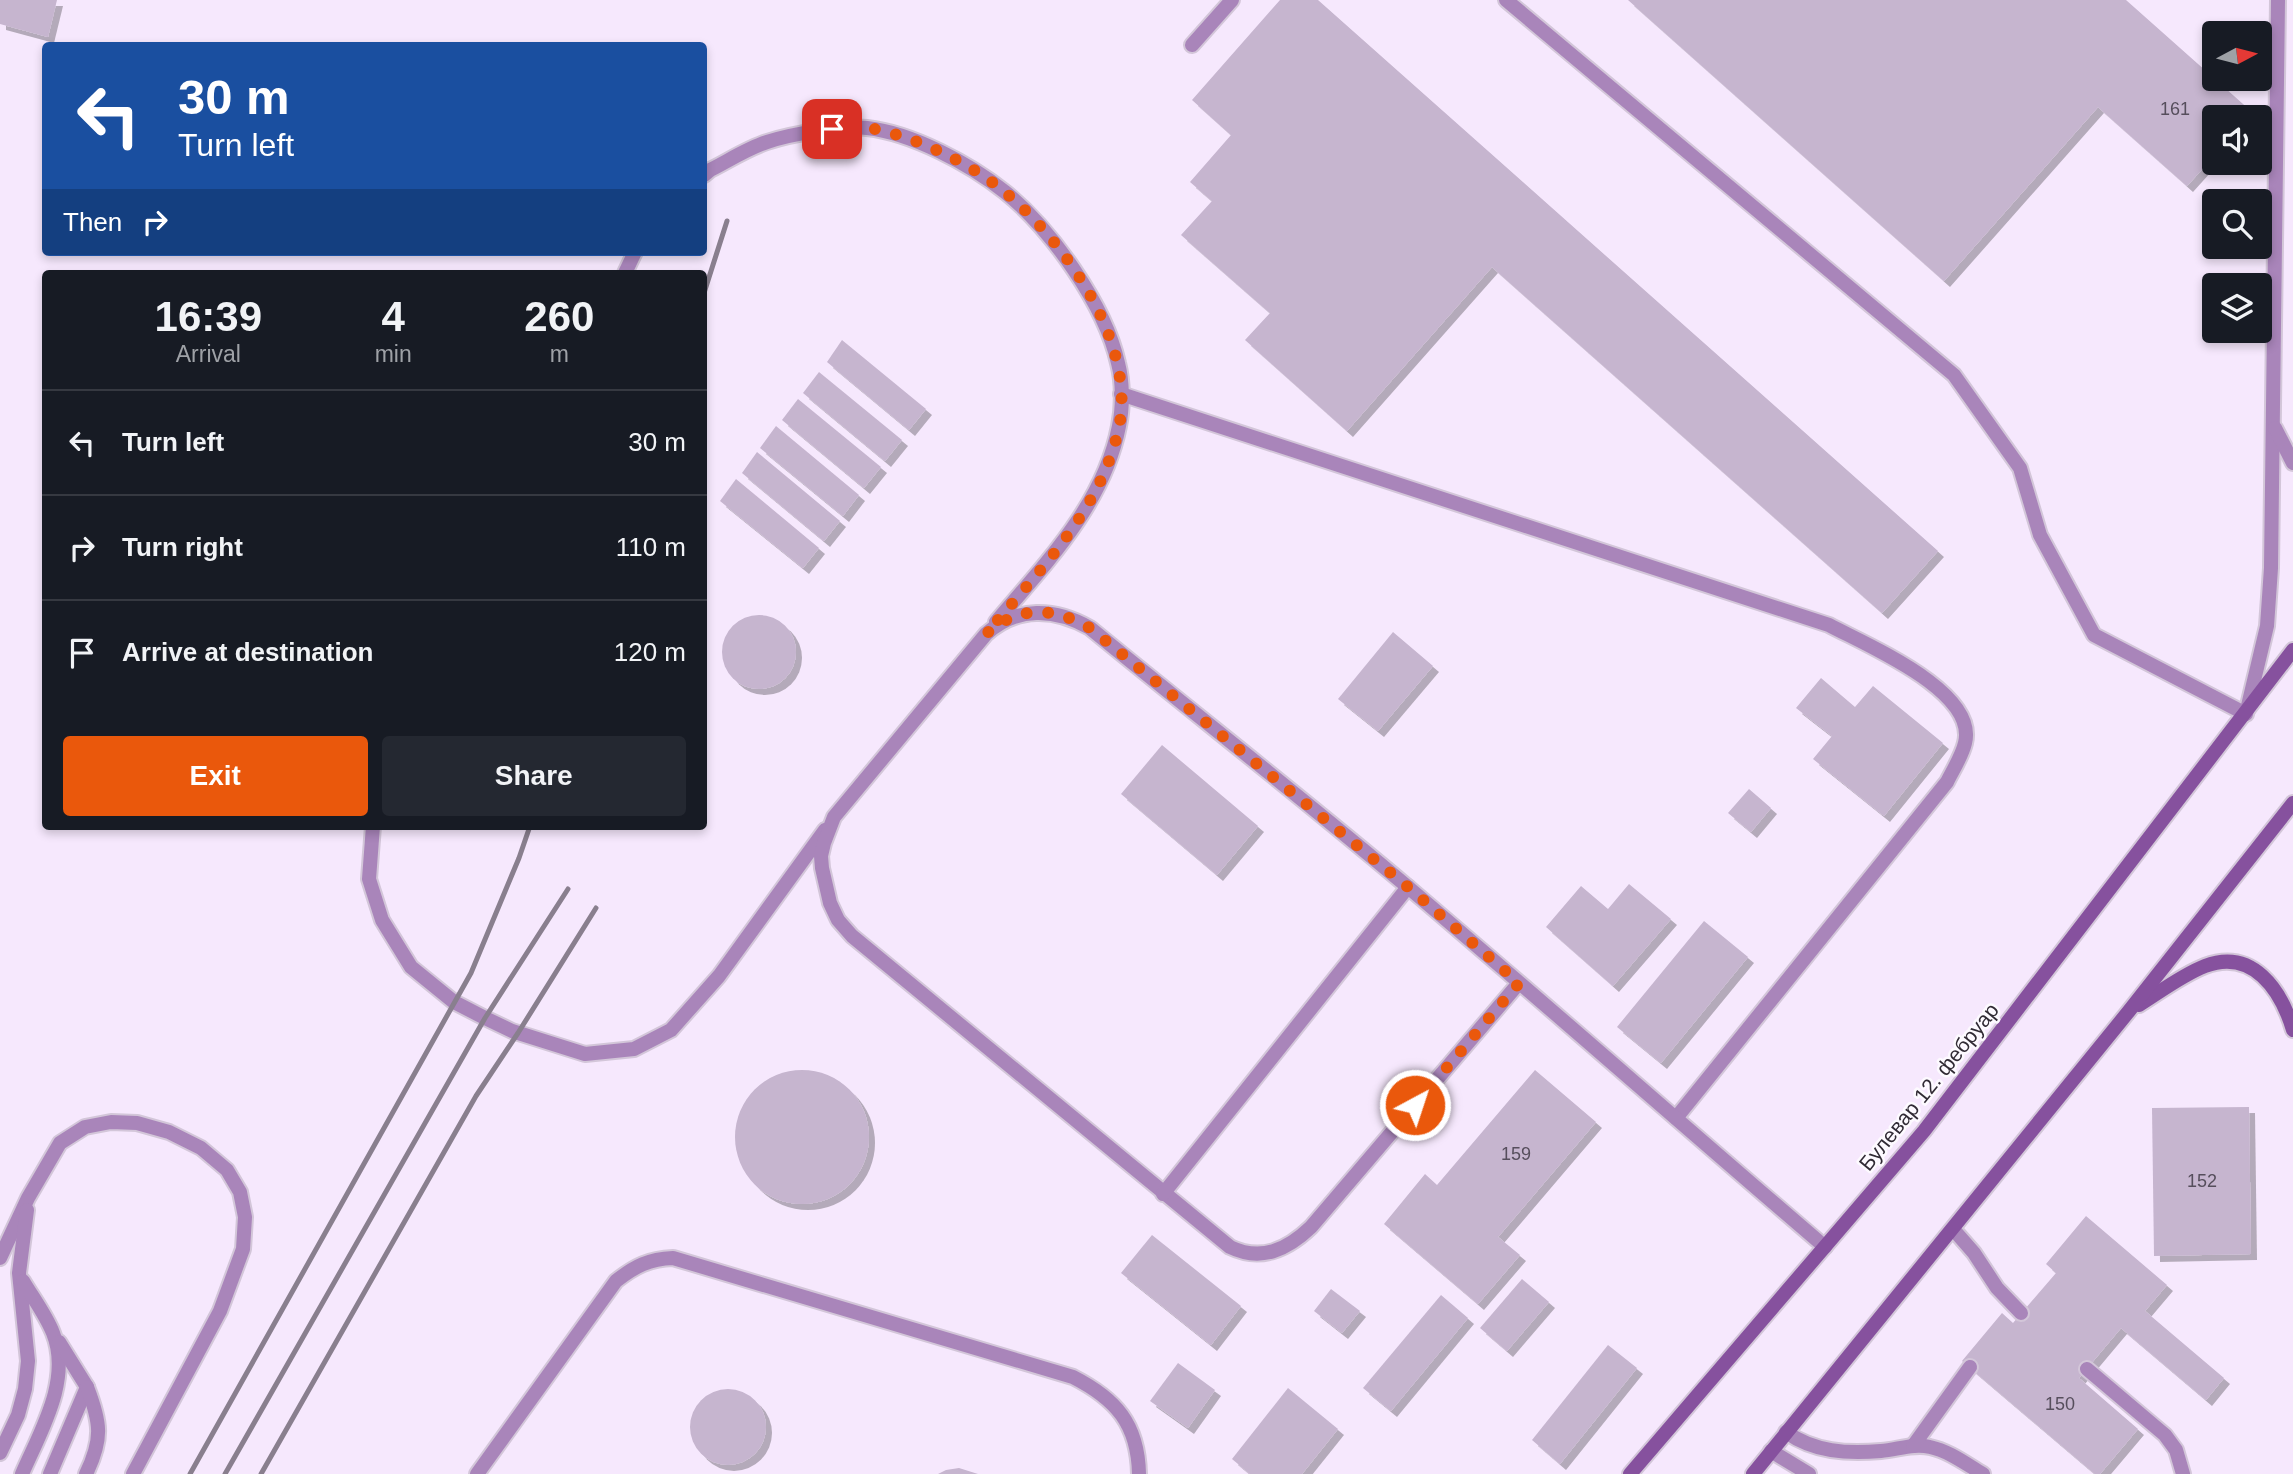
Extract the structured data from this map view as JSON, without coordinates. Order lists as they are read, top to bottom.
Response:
{
  "streets": {
    "main road": ["Булевар 12. фебруар"]
  },
  "house_numbers": [
    "161",
    "159",
    "152",
    "150"
  ],
  "north": "right",
  "page": {
    "turn": ["30 m", "Turn left"],
    "then": "Then",
    "eta": [
      "16:39",
      "Arrival",
      "4",
      "min",
      "260",
      "m"
    ],
    "list": [
      {
        "name": "Turn left",
        "value": "30 m"
      },
      {
        "name": "Turn right",
        "value": "110 m"
      },
      {
        "name": "Arrive at destination",
        "value": "120 m"
      }
    ],
    "buttons": ["Exit", "Share"]
  }
}
